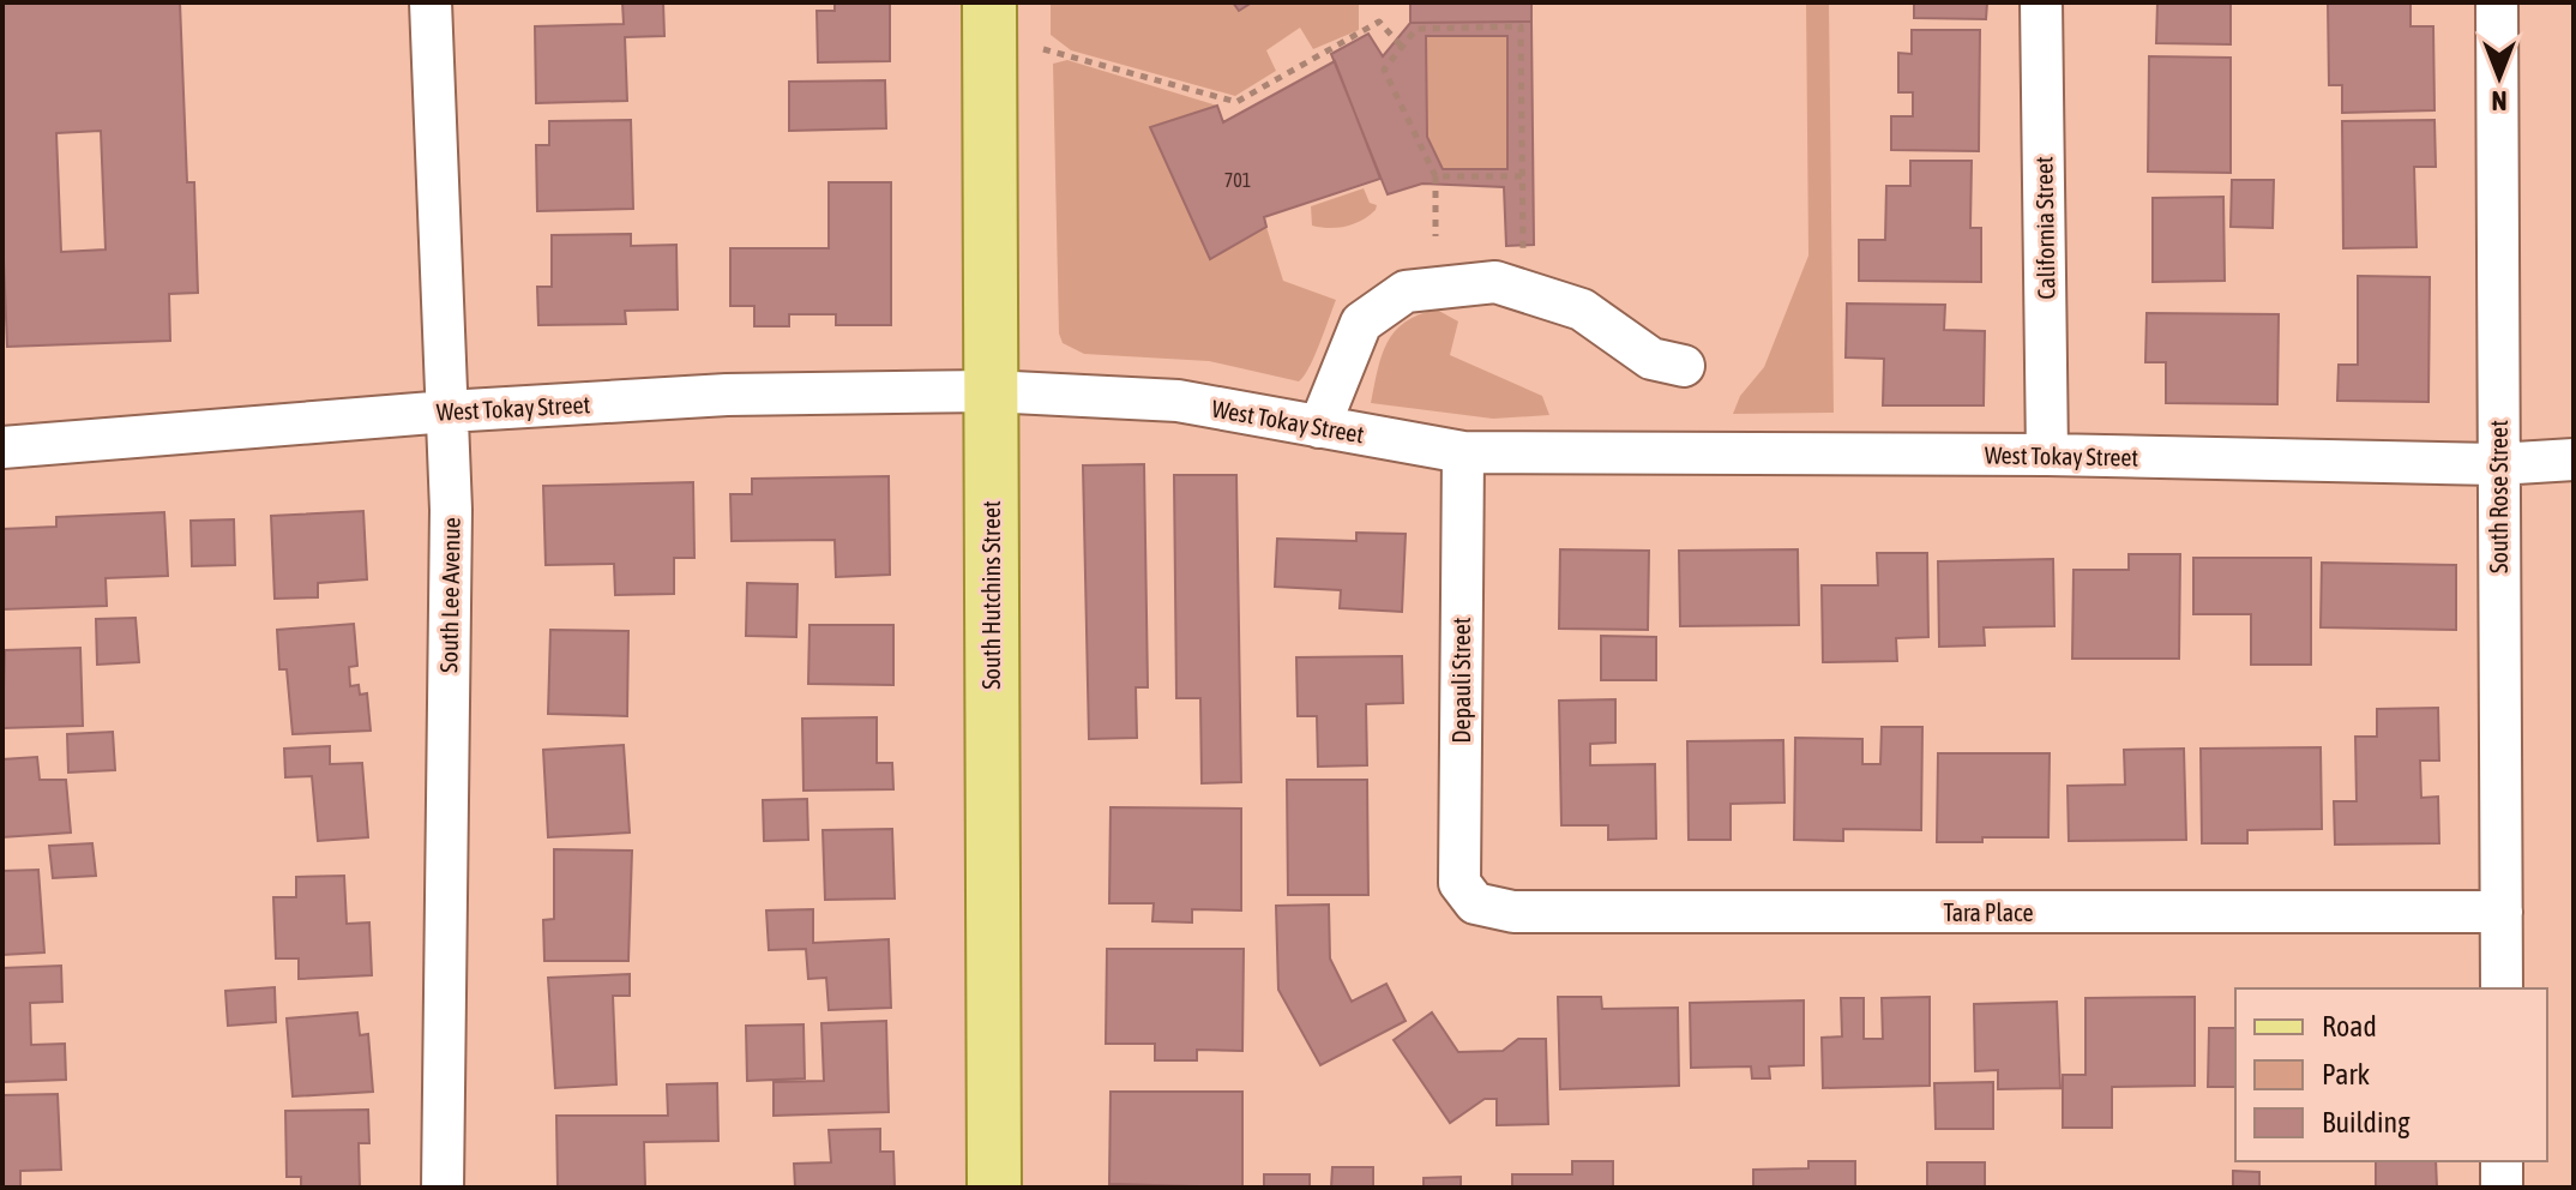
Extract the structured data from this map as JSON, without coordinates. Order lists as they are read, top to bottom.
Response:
{
  "streets": {
    "main road": ["South Hutchins Street"],
    "street": [
      "California Street",
      "West Tokay Street",
      "South Rose Street",
      "South Lee Avenue",
      "Depauli Street",
      "Tara Place"
    ]
  },
  "crossings": [
    ["California Street", "West Tokay Street"],
    ["West Tokay Street", "South Rose Street"],
    ["West Tokay Street", "South Lee Avenue"],
    ["West Tokay Street", "South Hutchins Street"],
    ["West Tokay Street", "Depauli Street"],
    ["South Rose Street", "Tara Place"],
    ["Depauli Street", "Tara Place"]
  ],
  "house_numbers": ["701"],
  "legend": ["Road", "Park", "Building"],
  "north": "bottom"
}
